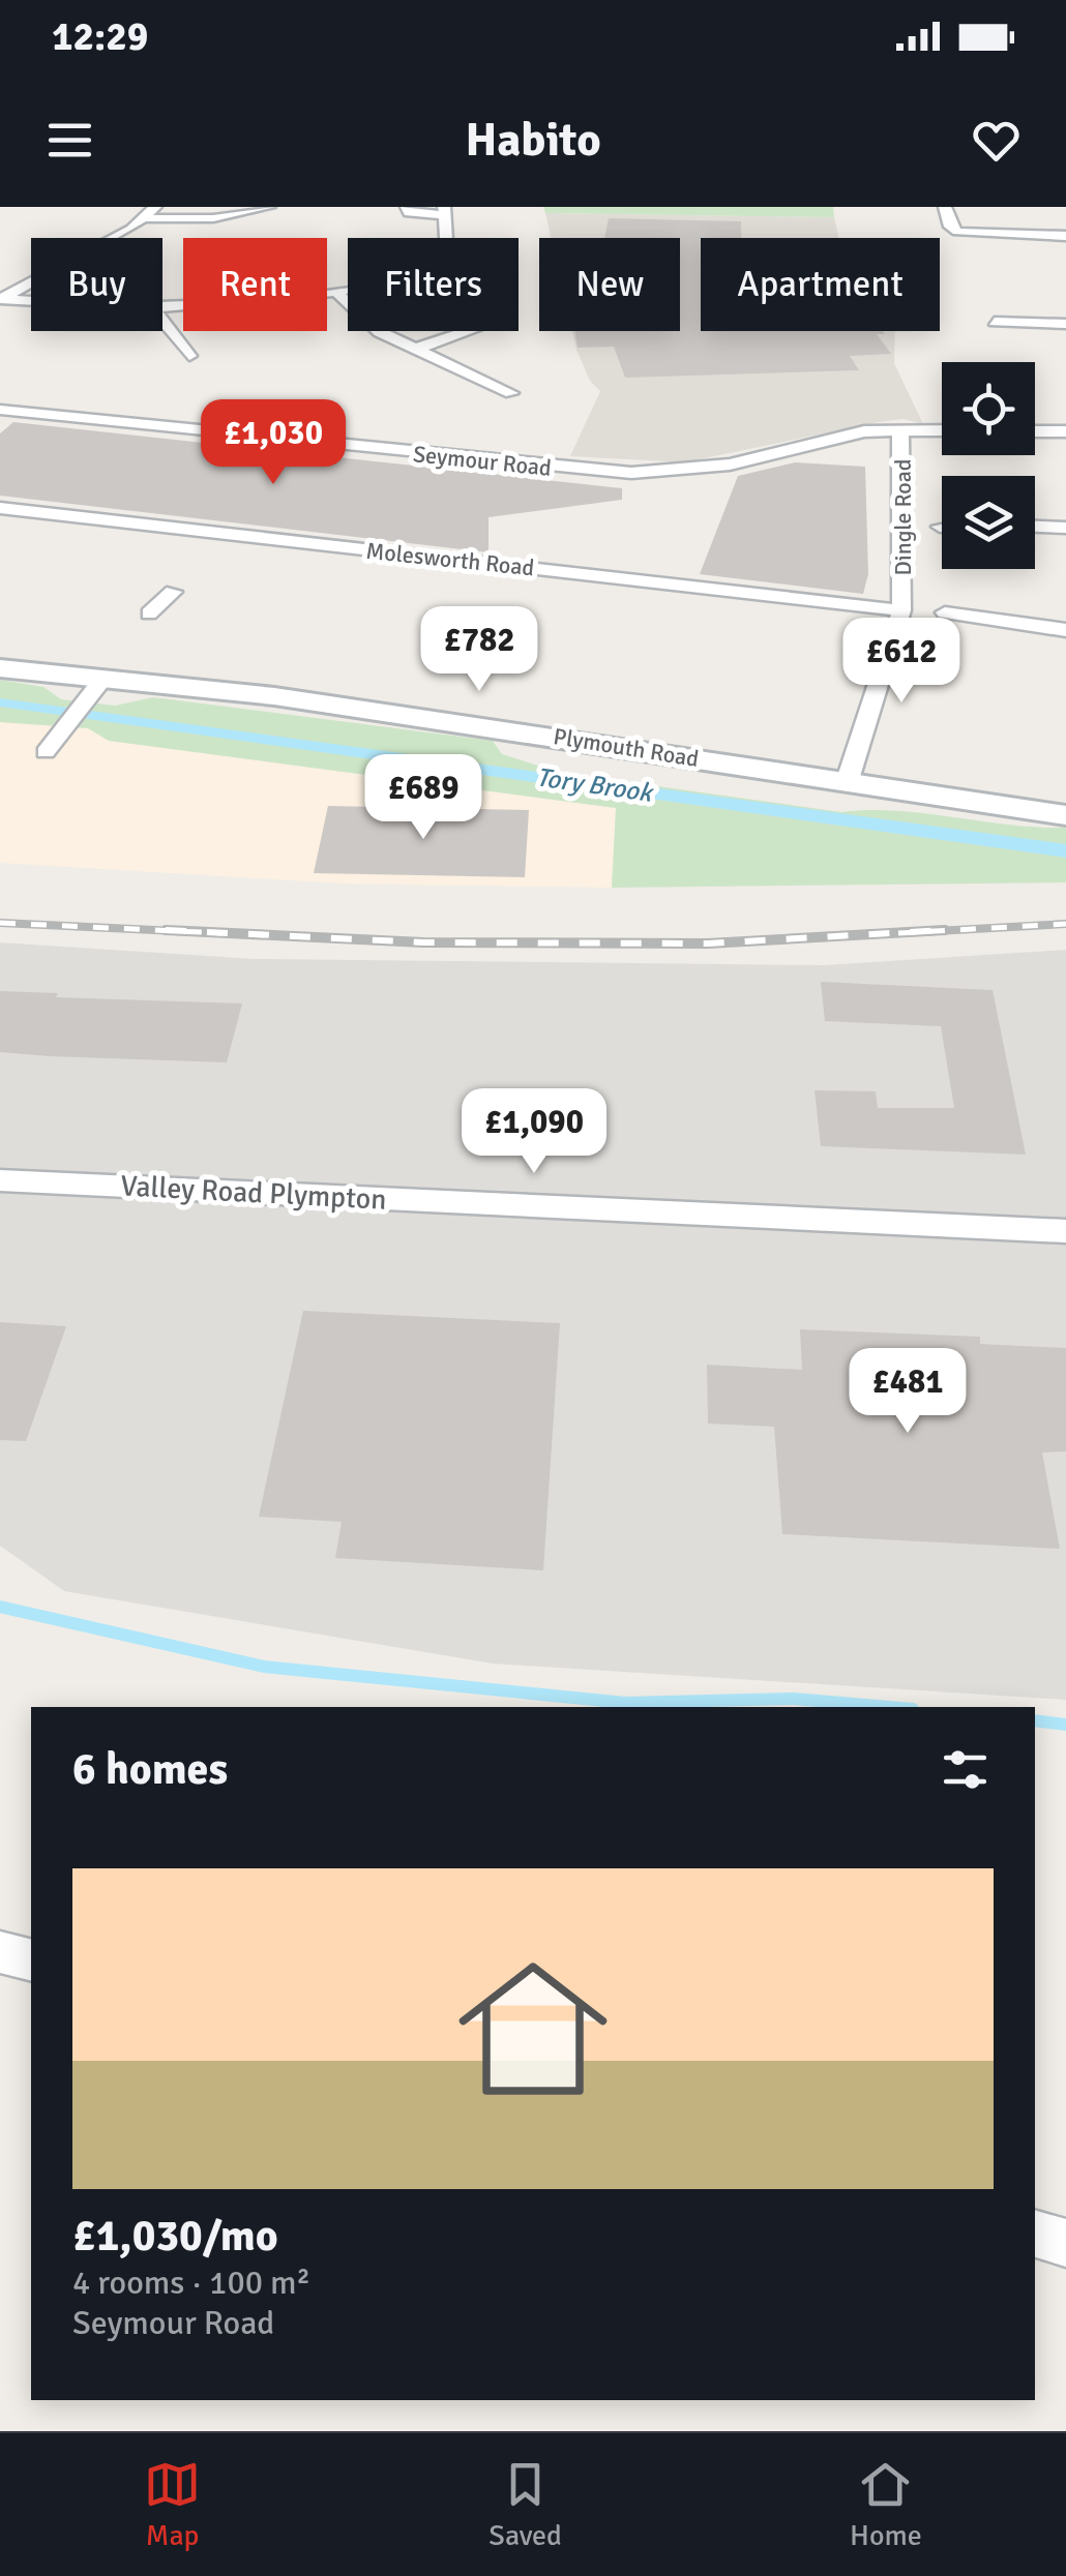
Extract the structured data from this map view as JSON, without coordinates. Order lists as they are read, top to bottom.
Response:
{
  "streets": {
    "main road": ["Plymouth Road"],
    "street": [
      "Seymour Road",
      "Dingle Road",
      "Molesworth Road",
      "Valley Road Plympton"
    ]
  },
  "crossings": [
    ["Seymour Road", "Dingle Road"],
    ["Dingle Road", "Molesworth Road"],
    ["Dingle Road", "Plymouth Road"]
  ],
  "water": ["Tory Brook"],
  "page": {
    "status": "12:29",
    "header": "Habito",
    "chip": [
      "Buy",
      "Rent",
      "Filters",
      "New",
      "Apartment"
    ],
    "price": [
      "£1,030",
      "£782",
      "£612",
      "£689",
      "£1,090",
      "£481"
    ],
    "heading": "6 homes",
    "list": [
      {
        "name": "£1,030/mo",
        "note": "4 rooms · 100 m² · Seymour Road"
      }
    ],
    "tabs": ["Map", "Saved", "Home"]
  }
}
